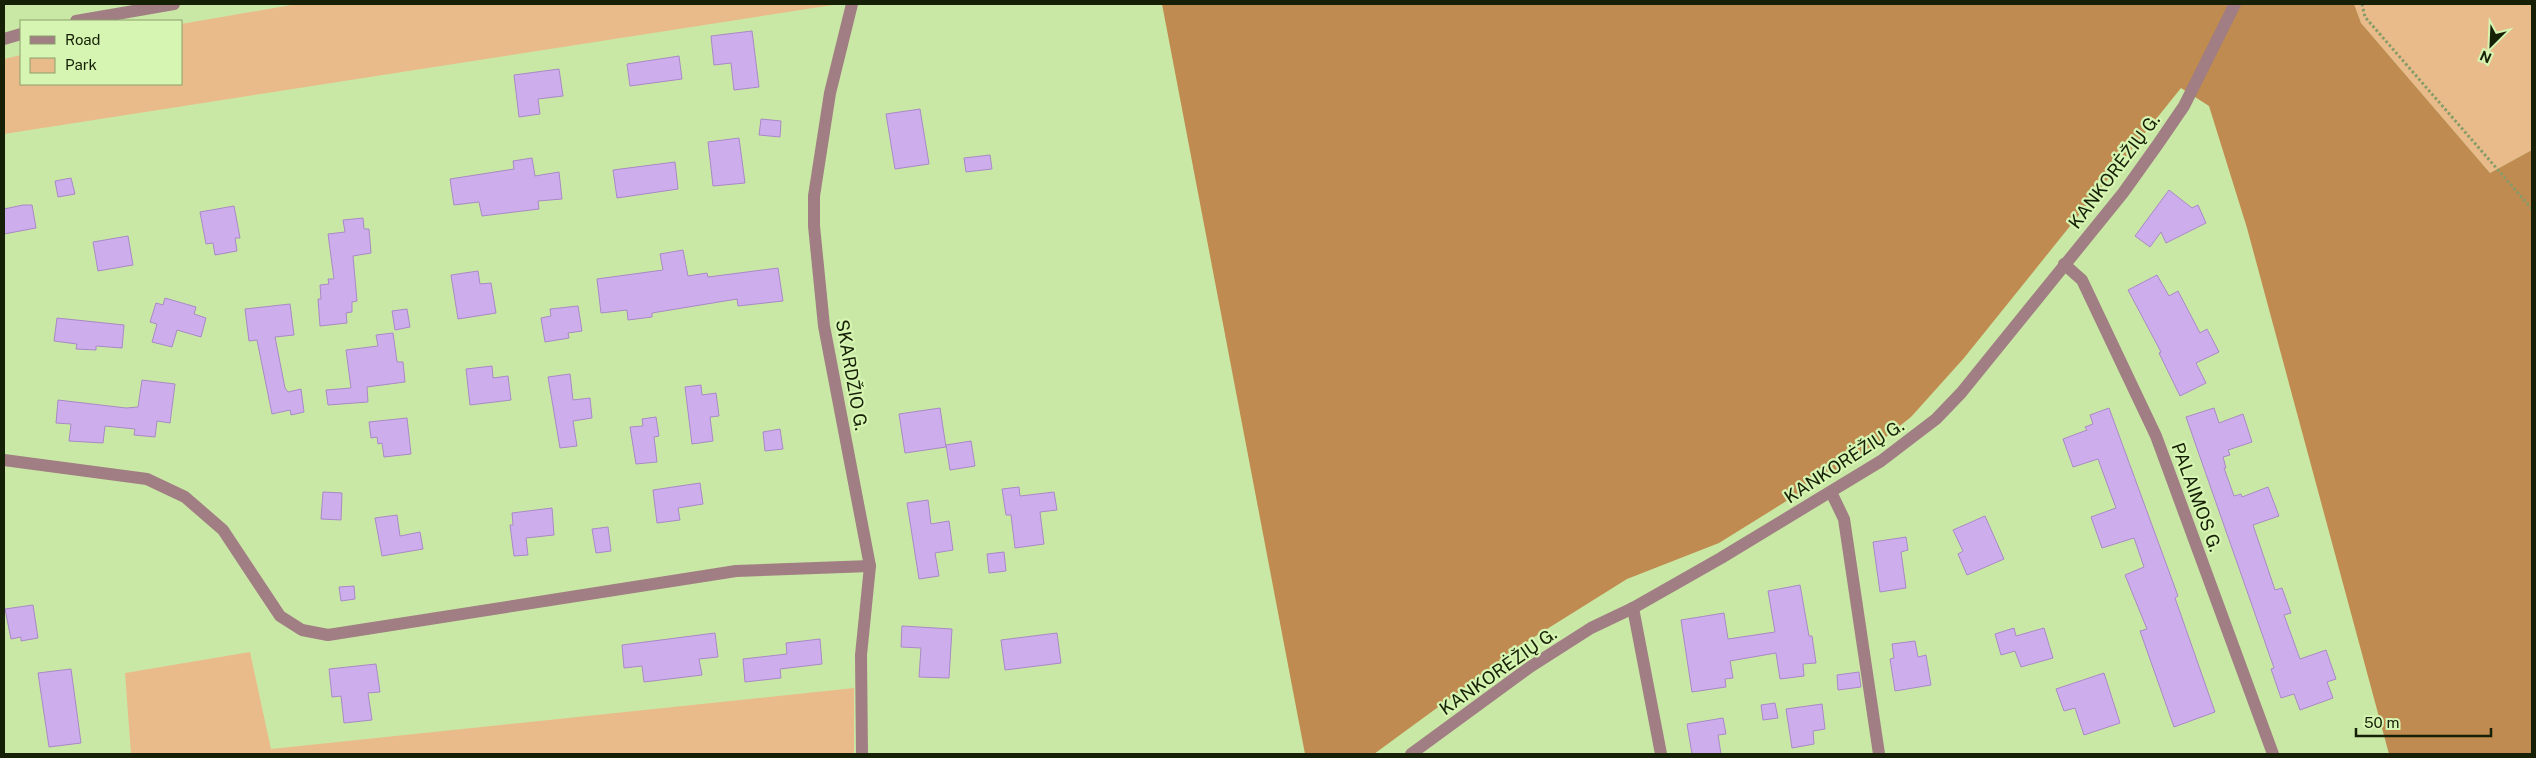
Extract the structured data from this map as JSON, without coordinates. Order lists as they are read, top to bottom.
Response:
{
  "streets": {
    "street": ["KANKORĖŽIŲ G.", "SKARDŽIO G.", "PALAIMOS G."]
  },
  "crossings": [
    ["KANKORĖŽIŲ G.", "PALAIMOS G."]
  ],
  "legend": ["Road", "Park"],
  "scale_bar": "50 m",
  "north": "bottom left"
}
